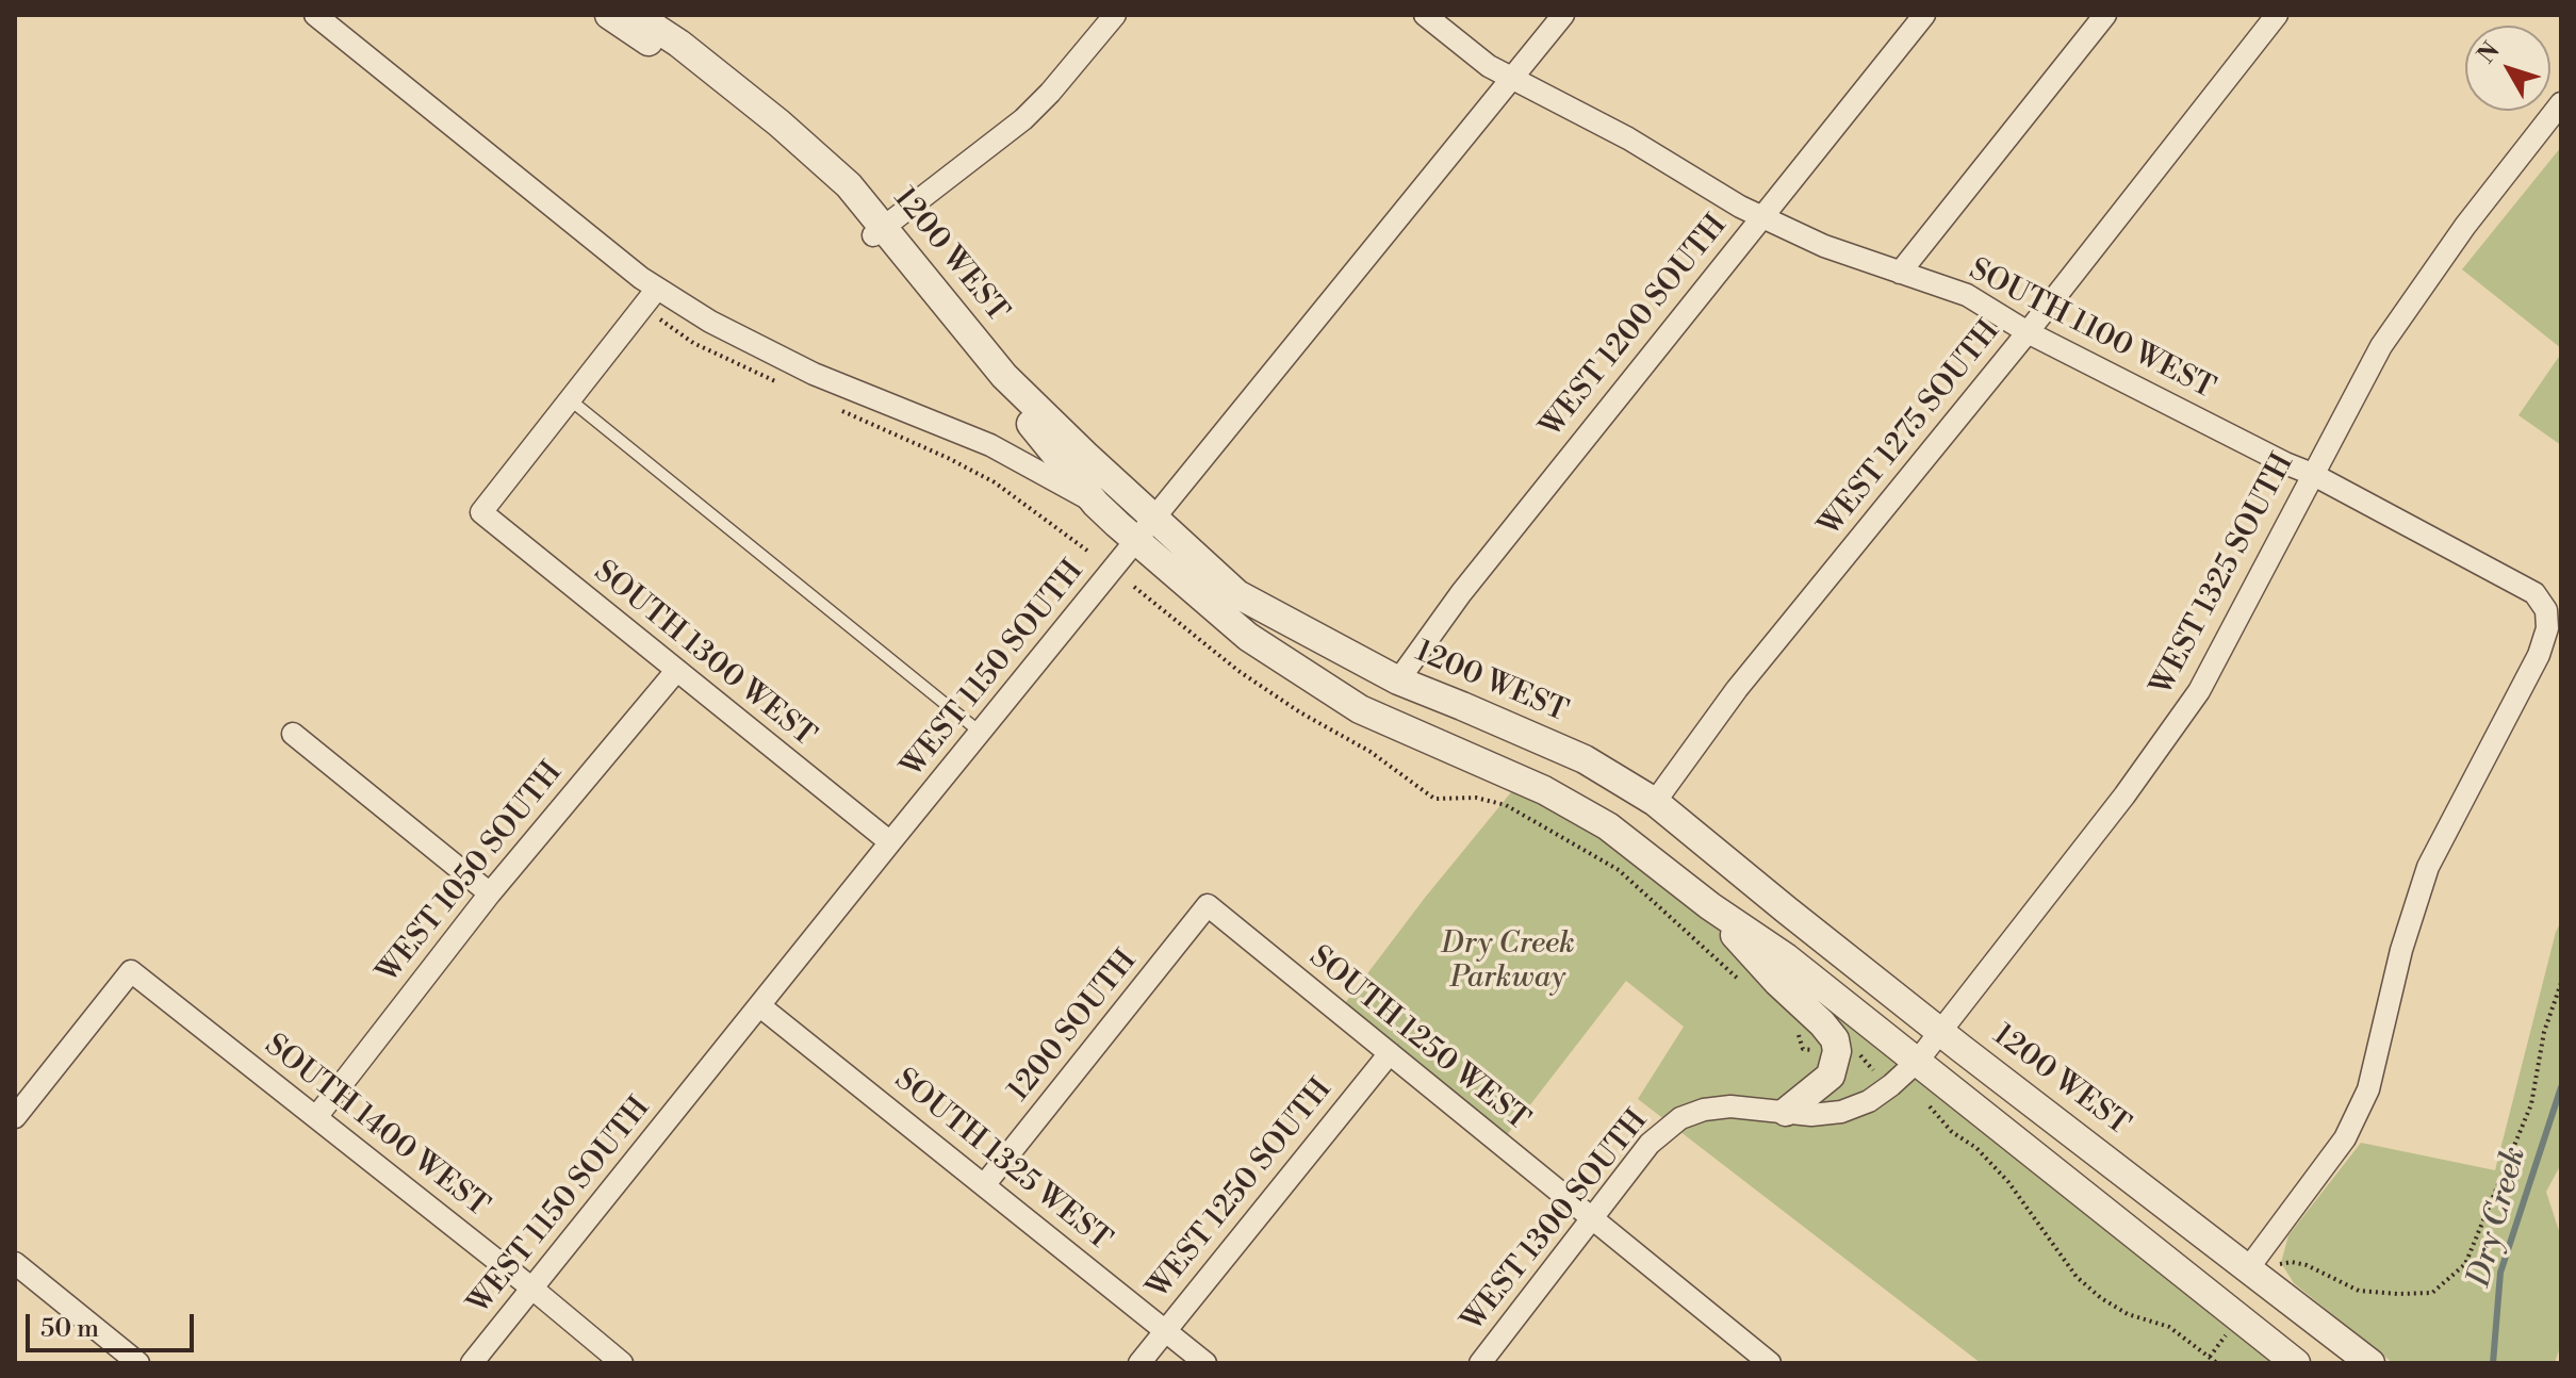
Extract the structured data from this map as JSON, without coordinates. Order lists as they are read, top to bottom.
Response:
{
  "streets": {
    "street": [
      "1200 WEST",
      "WEST 1200 SOUTH",
      "SOUTH 1100 WEST",
      "WEST 1275 SOUTH",
      "WEST 1325 SOUTH",
      "SOUTH 1300 WEST",
      "WEST 1150 SOUTH",
      "WEST 1050 SOUTH",
      "1200 SOUTH",
      "SOUTH 1250 WEST",
      "SOUTH 1400 WEST",
      "SOUTH 1325 WEST",
      "WEST 1250 SOUTH",
      "WEST 1300 SOUTH"
    ]
  },
  "crossings": [
    ["1200 WEST", "WEST 1200 SOUTH"],
    ["1200 WEST", "SOUTH 1100 WEST"],
    ["1200 WEST", "WEST 1275 SOUTH"],
    ["1200 WEST", "WEST 1325 SOUTH"],
    ["1200 WEST", "WEST 1150 SOUTH"],
    ["1200 WEST", "WEST 1300 SOUTH"],
    ["WEST 1200 SOUTH", "SOUTH 1100 WEST"],
    ["SOUTH 1100 WEST", "WEST 1275 SOUTH"],
    ["SOUTH 1100 WEST", "WEST 1325 SOUTH"],
    ["SOUTH 1100 WEST", "WEST 1150 SOUTH"],
    ["WEST 1325 SOUTH", "WEST 1300 SOUTH"],
    ["SOUTH 1300 WEST", "WEST 1150 SOUTH"],
    ["SOUTH 1300 WEST", "WEST 1050 SOUTH"],
    ["WEST 1150 SOUTH", "SOUTH 1400 WEST"],
    ["WEST 1150 SOUTH", "SOUTH 1325 WEST"],
    ["WEST 1050 SOUTH", "SOUTH 1400 WEST"],
    ["1200 SOUTH", "SOUTH 1250 WEST"],
    ["1200 SOUTH", "SOUTH 1325 WEST"],
    ["SOUTH 1250 WEST", "WEST 1250 SOUTH"],
    ["SOUTH 1250 WEST", "WEST 1300 SOUTH"],
    ["SOUTH 1325 WEST", "WEST 1250 SOUTH"]
  ],
  "water": ["Dry Creek"],
  "parks": ["Dry Creek Parkway"],
  "scale_bar": "50 m",
  "north": "top left"
}
